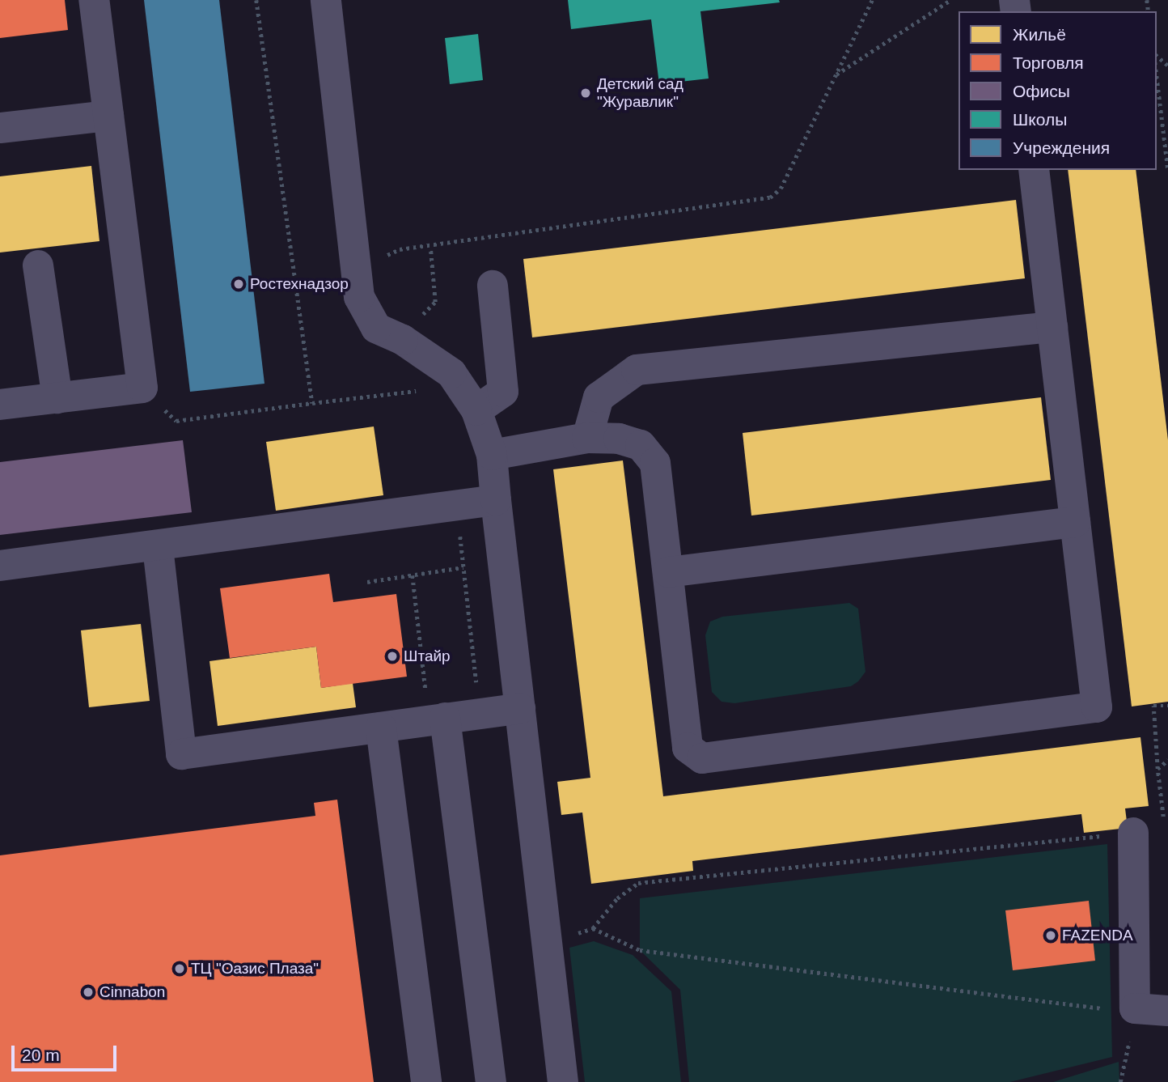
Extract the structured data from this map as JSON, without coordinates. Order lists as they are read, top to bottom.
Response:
{
  "places": [
    "Детский сад \"Журавлик\"",
    "Ростехнадзор",
    "Штайр",
    "FAZENDA",
    "ТЦ \"Оазис Плаза\"",
    "Cinnabon"
  ],
  "legend": [
    "Жильё",
    "Торговля",
    "Офисы",
    "Школы",
    "Учреждения"
  ],
  "scale_bar": "20 m"
}
